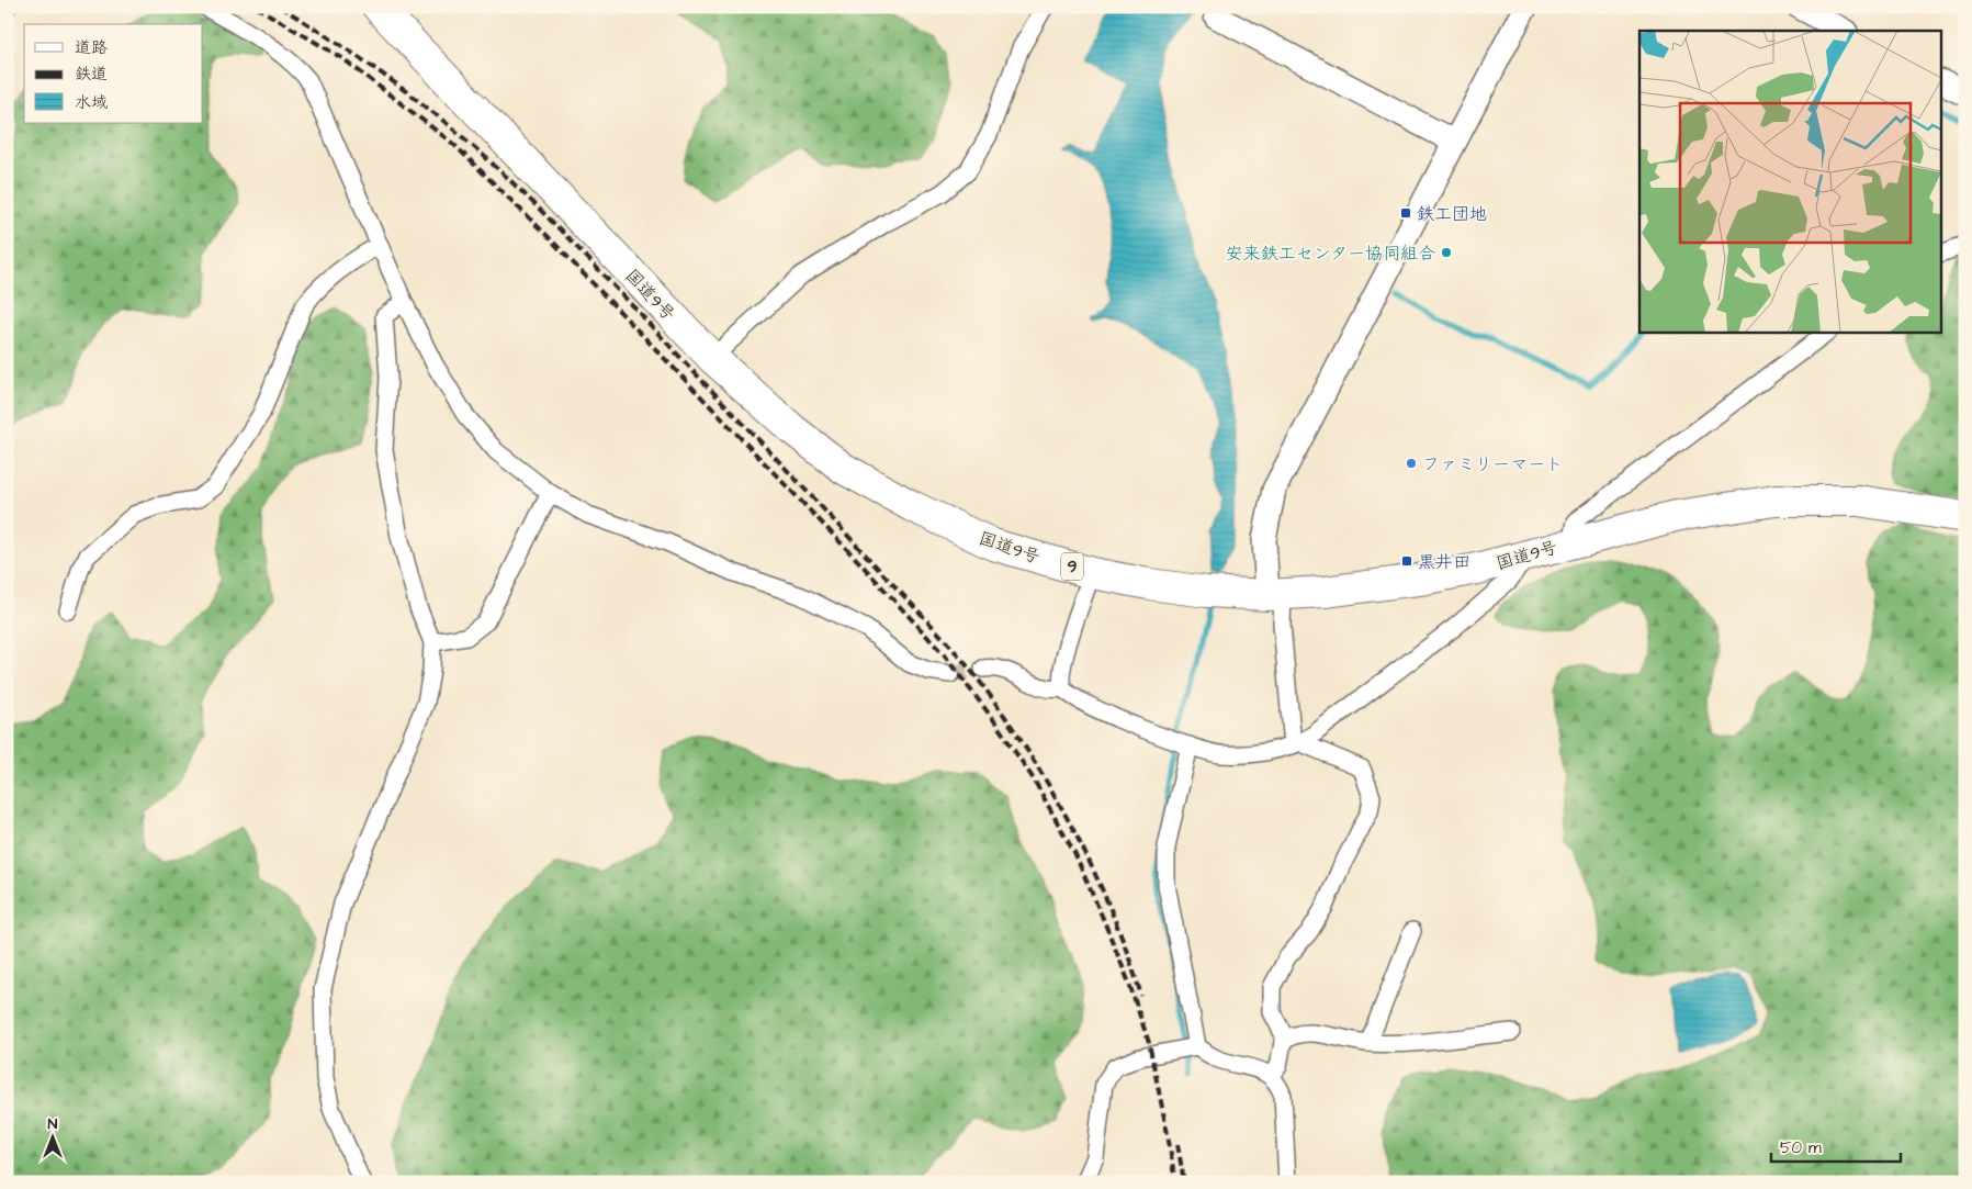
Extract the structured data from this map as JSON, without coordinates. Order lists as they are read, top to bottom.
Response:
{
  "streets": {
    "highway": ["国道9号", "9"]
  },
  "places": {
    "transit": ["鉄工団地", "黒井田"],
    "other": ["安来鉄工センター協同組合", "ファミリーマート"]
  },
  "legend": ["道路", "鉄道", "水域"],
  "scale_bar": "50 m",
  "north": "top"
}
